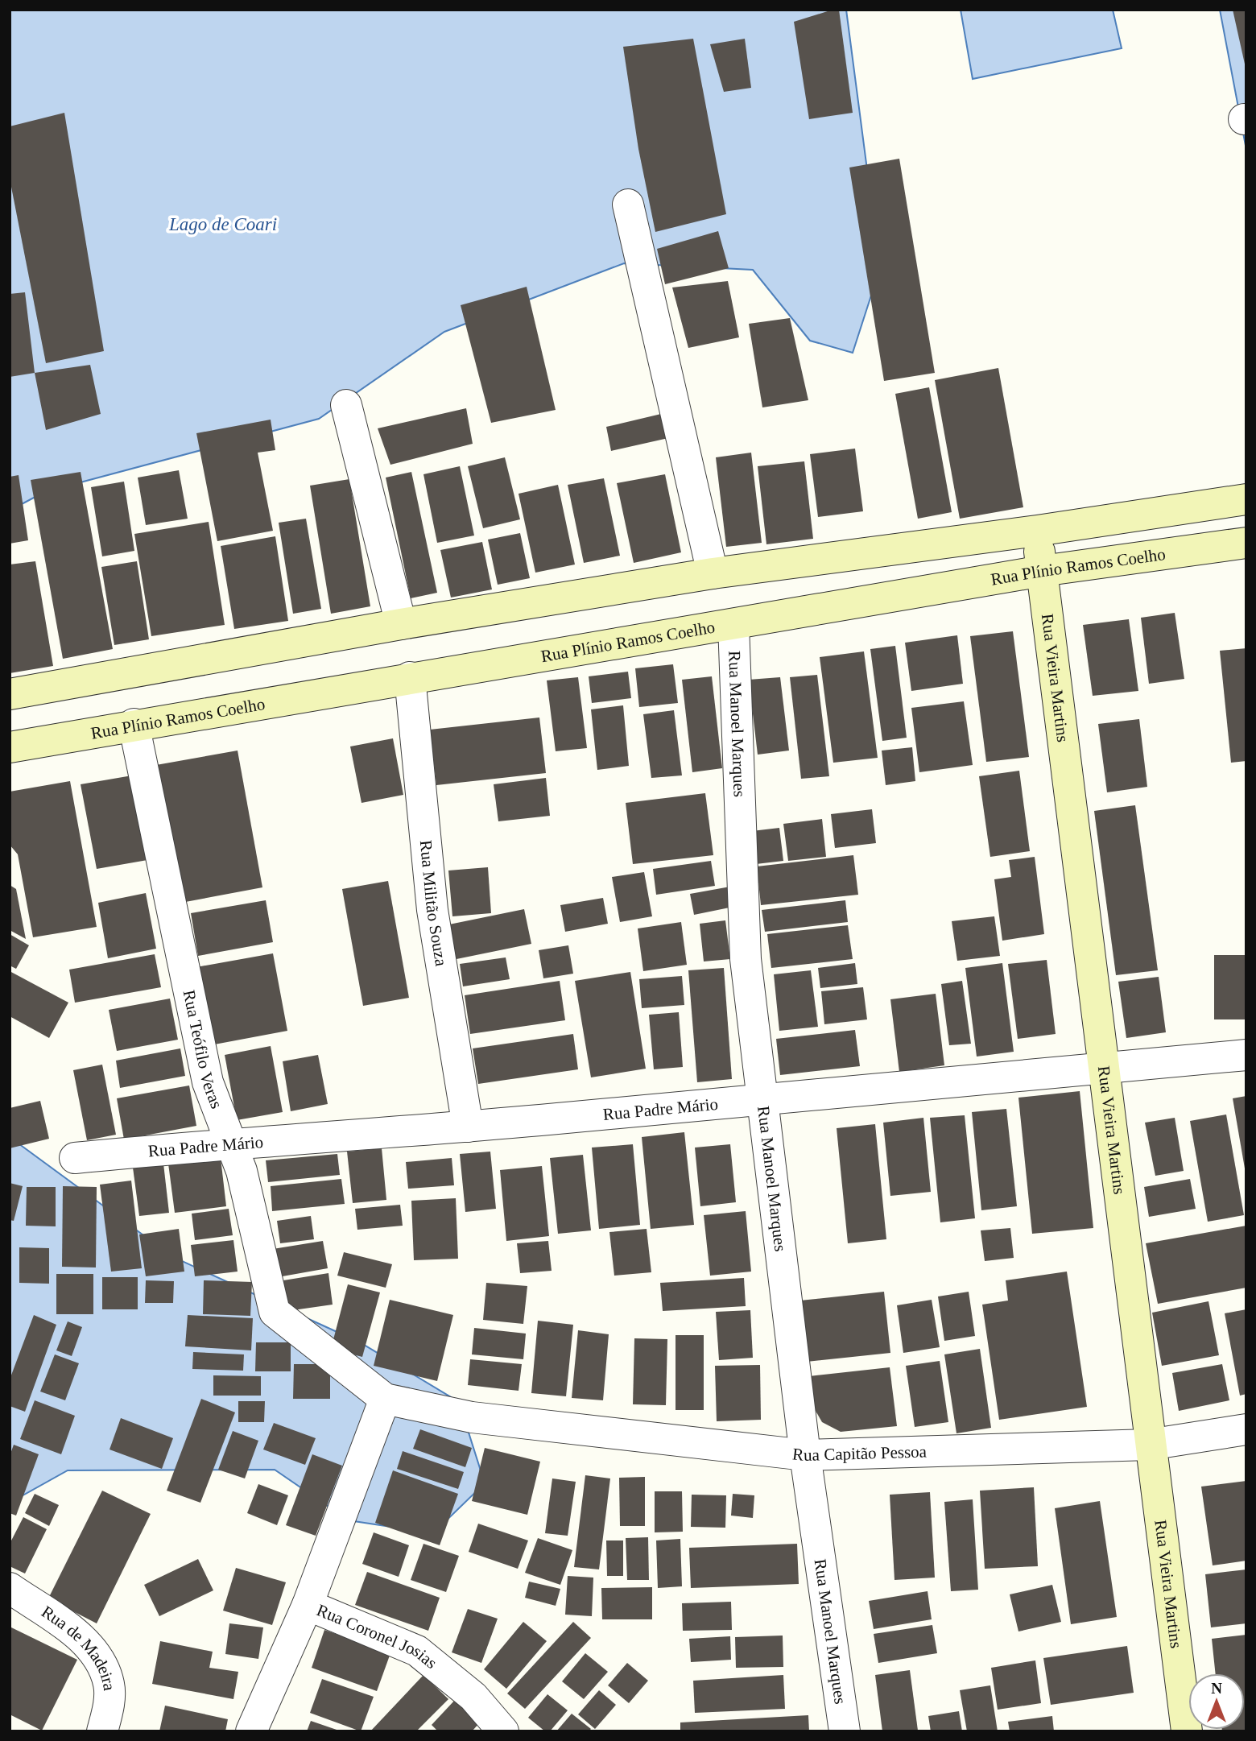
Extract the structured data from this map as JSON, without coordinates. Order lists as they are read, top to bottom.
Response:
{
  "streets": {
    "main road": ["Rua Plínio Ramos Coelho", "Rua Vieira Martins"],
    "street": [
      "Rua Manoel Marques",
      "Rua Militão Souza",
      "Rua Teófilo Veras",
      "Rua Padre Mário",
      "Rua Capitão Pessoa",
      "Rua Coronel Josias",
      "Rua de Madeira"
    ]
  },
  "crossings": [
    ["Rua Plínio Ramos Coelho", "Rua Vieira Martins"],
    ["Rua Plínio Ramos Coelho", "Rua Manoel Marques"],
    ["Rua Plínio Ramos Coelho", "Rua Militão Souza"],
    ["Rua Plínio Ramos Coelho", "Rua Teófilo Veras"],
    ["Rua Vieira Martins", "Rua Padre Mário"],
    ["Rua Vieira Martins", "Rua Capitão Pessoa"],
    ["Rua Manoel Marques", "Rua Padre Mário"],
    ["Rua Manoel Marques", "Rua Capitão Pessoa"],
    ["Rua Militão Souza", "Rua Padre Mário"],
    ["Rua Teófilo Veras", "Rua Padre Mário"],
    ["Rua Teófilo Veras", "Rua Capitão Pessoa"],
    ["Rua Teófilo Veras", "Rua Coronel Josias"]
  ],
  "water": ["Lago de Coari"],
  "north": "top"
}
